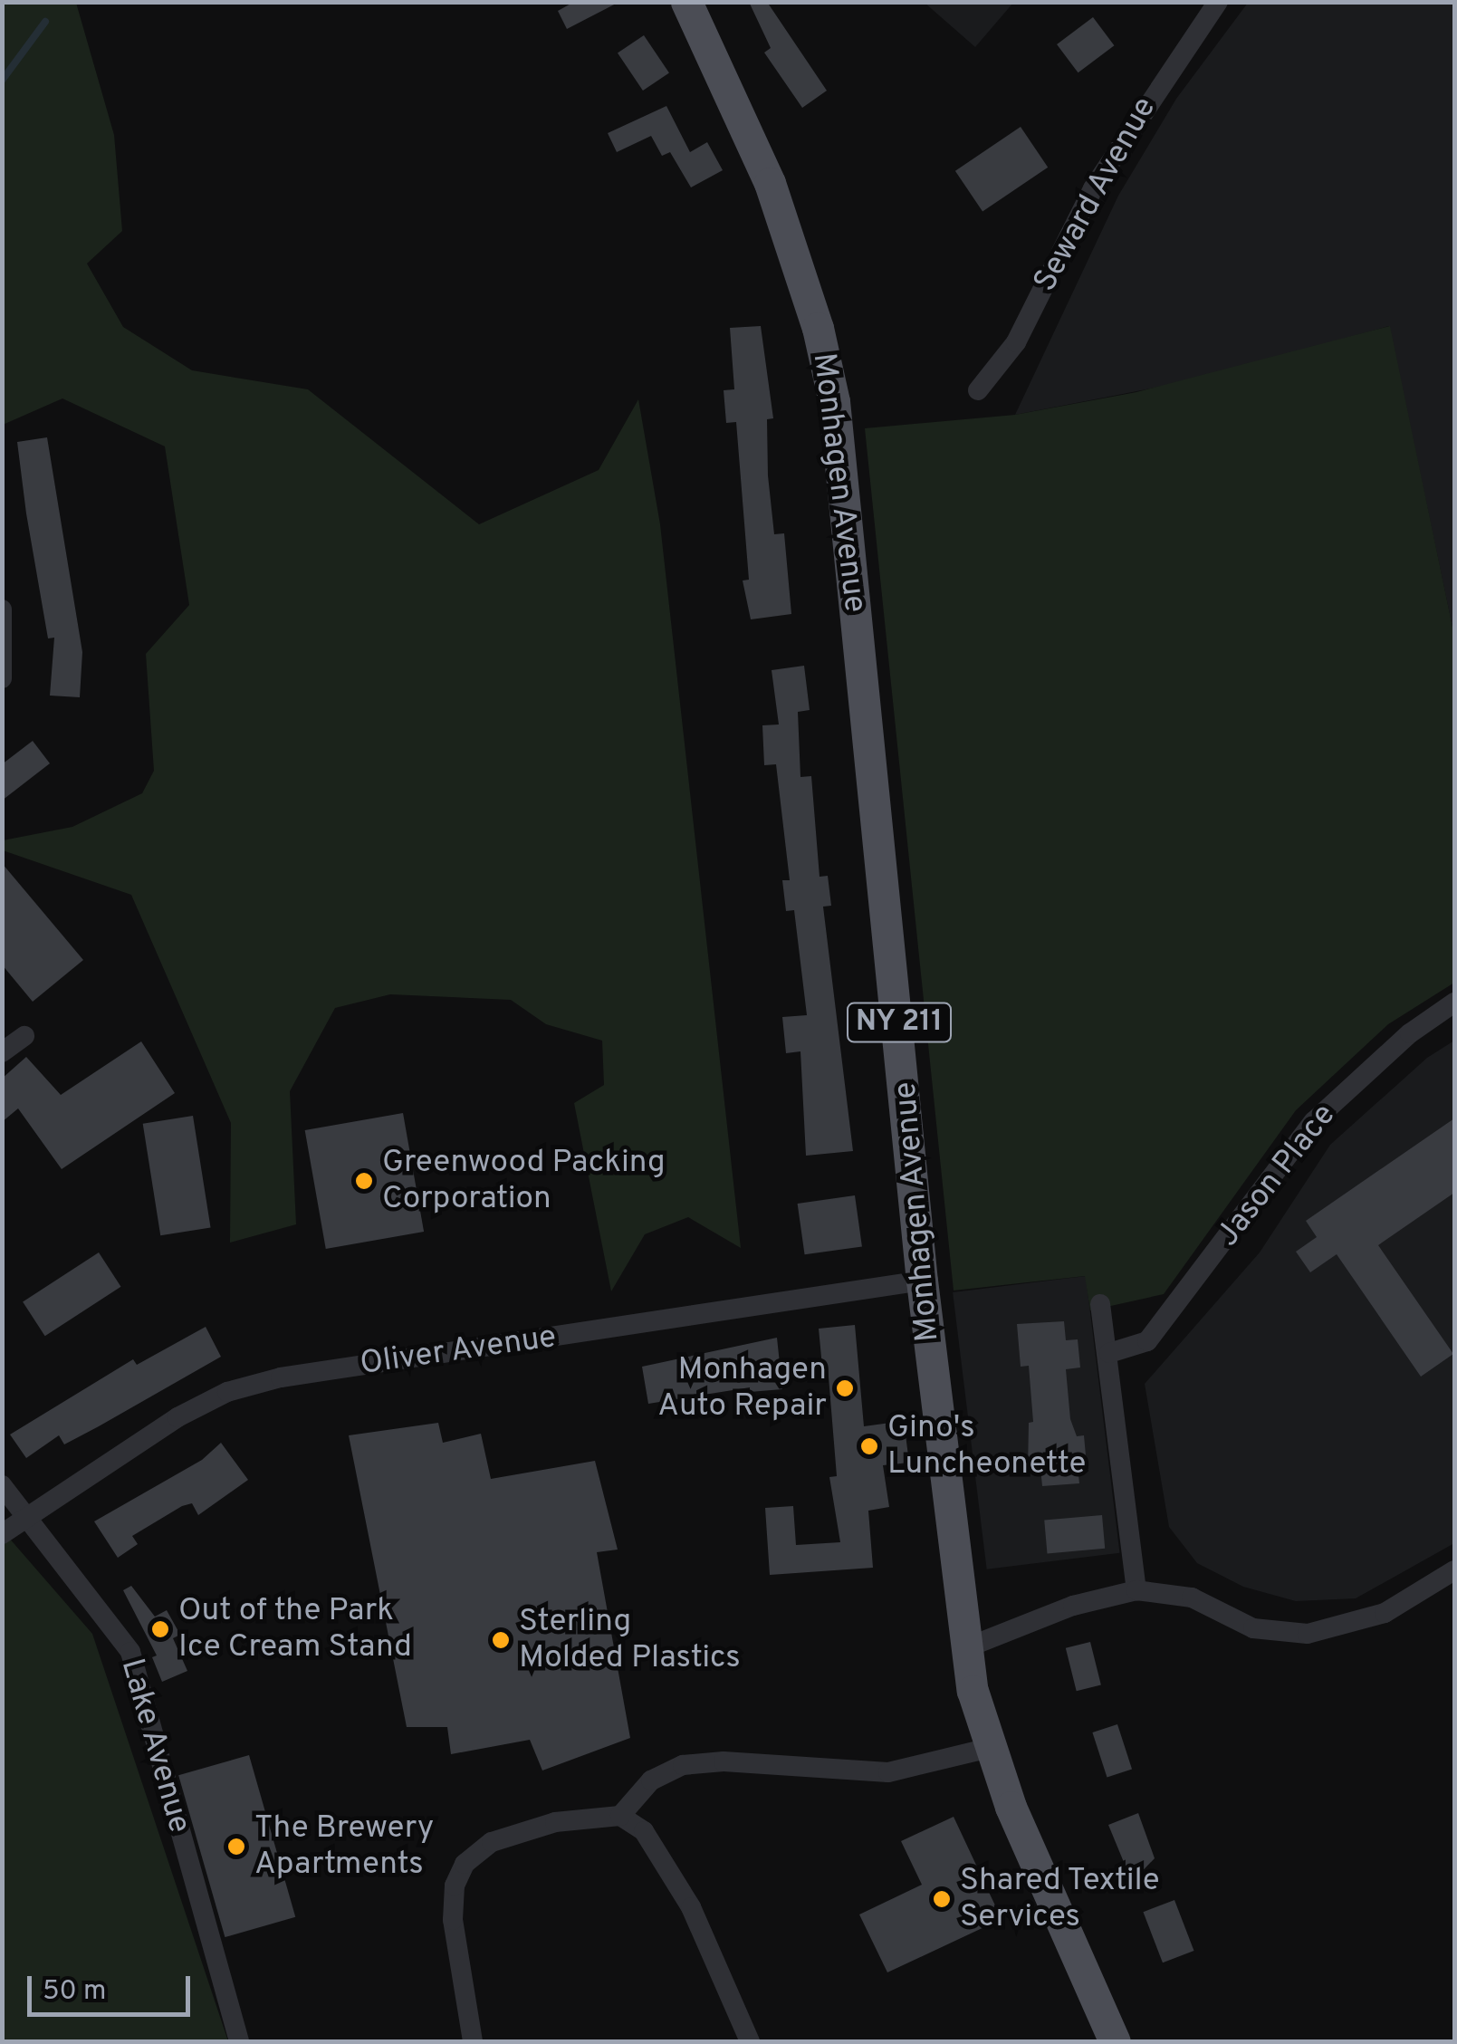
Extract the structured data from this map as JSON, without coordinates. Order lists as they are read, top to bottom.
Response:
{
  "streets": {
    "main road": ["Monhagen Avenue", "NY 211"],
    "street": [
      "Seward Avenue",
      "Jason Place",
      "Oliver Avenue",
      "Lake Avenue"
    ]
  },
  "crossings": [
    ["Monhagen Avenue", "Oliver Avenue"],
    ["Oliver Avenue", "Lake Avenue"]
  ],
  "places": [
    "Greenwood Packing Corporation",
    "Monhagen Auto Repair",
    "Gino's Luncheonette",
    "Out of the Park Ice Cream Stand",
    "Sterling Molded Plastics",
    "The Brewery Apartments",
    "Shared Textile Services"
  ],
  "scale_bar": "50 m"
}
